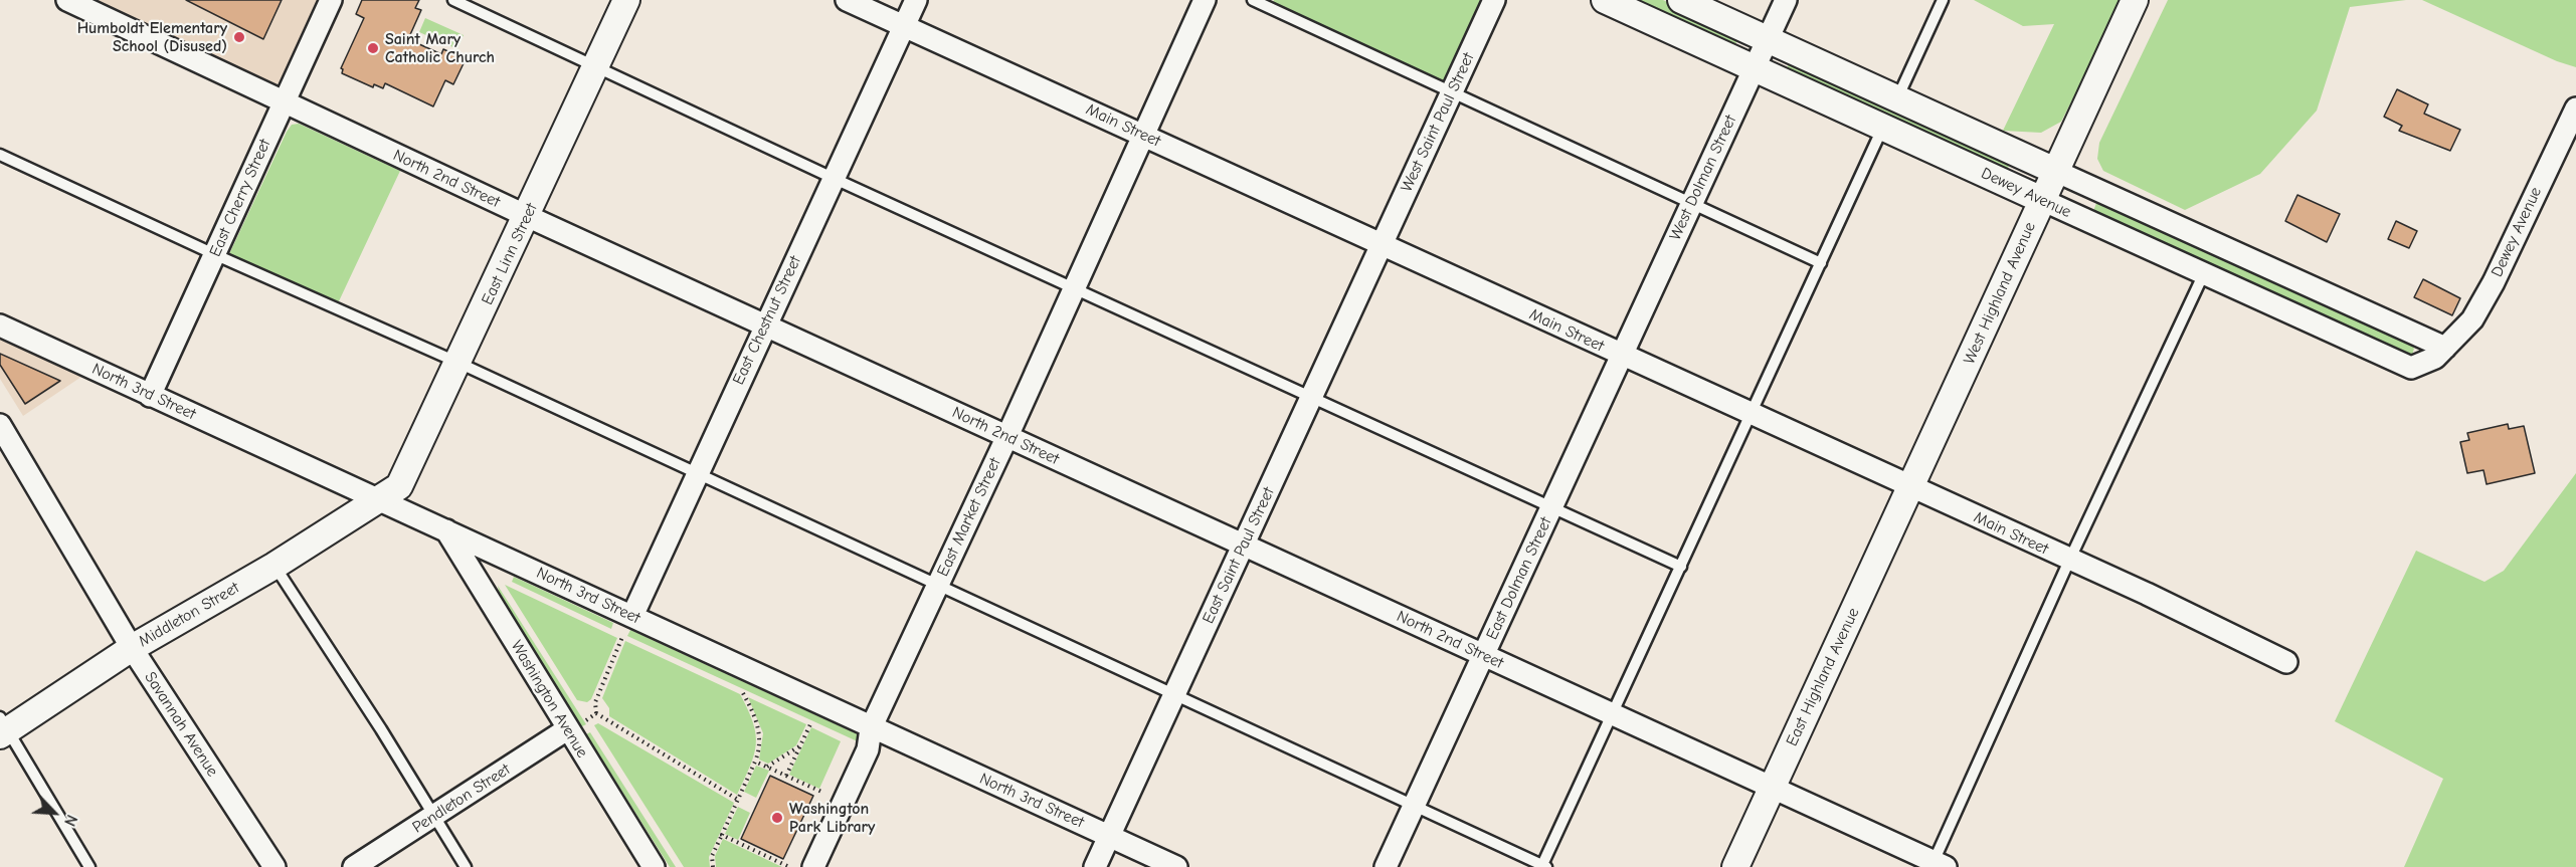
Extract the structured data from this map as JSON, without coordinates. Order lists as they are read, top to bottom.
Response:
{
  "streets": {
    "street": [
      "West Saint Paul Street",
      "Main Street",
      "West Dolman Street",
      "North 2nd Street",
      "Dewey Avenue",
      "East Cherry Street",
      "East Linn Street",
      "West Highland Avenue",
      "East Chestnut Street",
      "North 3rd Street",
      "East Market Street",
      "East Saint Paul Street",
      "East Dolman Street",
      "Middleton Street",
      "East Highland Avenue",
      "Washington Avenue",
      "Savannah Avenue",
      "Pendleton Street"
    ]
  },
  "crossings": [
    ["West Saint Paul Street", "Main Street"],
    ["West Saint Paul Street", "East Saint Paul Street"],
    ["Main Street", "West Dolman Street"],
    ["Main Street", "West Highland Avenue"],
    ["Main Street", "East Chestnut Street"],
    ["Main Street", "East Market Street"],
    ["Main Street", "East Saint Paul Street"],
    ["Main Street", "East Dolman Street"],
    ["Main Street", "East Highland Avenue"],
    ["West Dolman Street", "Dewey Avenue"],
    ["West Dolman Street", "East Dolman Street"],
    ["North 2nd Street", "East Cherry Street"],
    ["North 2nd Street", "East Linn Street"],
    ["North 2nd Street", "East Chestnut Street"],
    ["North 2nd Street", "East Market Street"],
    ["North 2nd Street", "East Saint Paul Street"],
    ["North 2nd Street", "East Dolman Street"],
    ["North 2nd Street", "East Highland Avenue"],
    ["Dewey Avenue", "West Highland Avenue"],
    ["East Cherry Street", "North 3rd Street"],
    ["East Linn Street", "North 3rd Street"],
    ["East Linn Street", "Middleton Street"],
    ["West Highland Avenue", "East Highland Avenue"],
    ["East Chestnut Street", "North 3rd Street"],
    ["North 3rd Street", "East Market Street"],
    ["North 3rd Street", "East Saint Paul Street"],
    ["North 3rd Street", "Middleton Street"],
    ["North 3rd Street", "Washington Avenue"],
    ["Middleton Street", "Savannah Avenue"],
    ["Washington Avenue", "Pendleton Street"]
  ],
  "places": ["Humboldt Elementary School (Disused)", "Saint Mary Catholic Church", "Washington Park Library"],
  "north": "bottom right"
}
